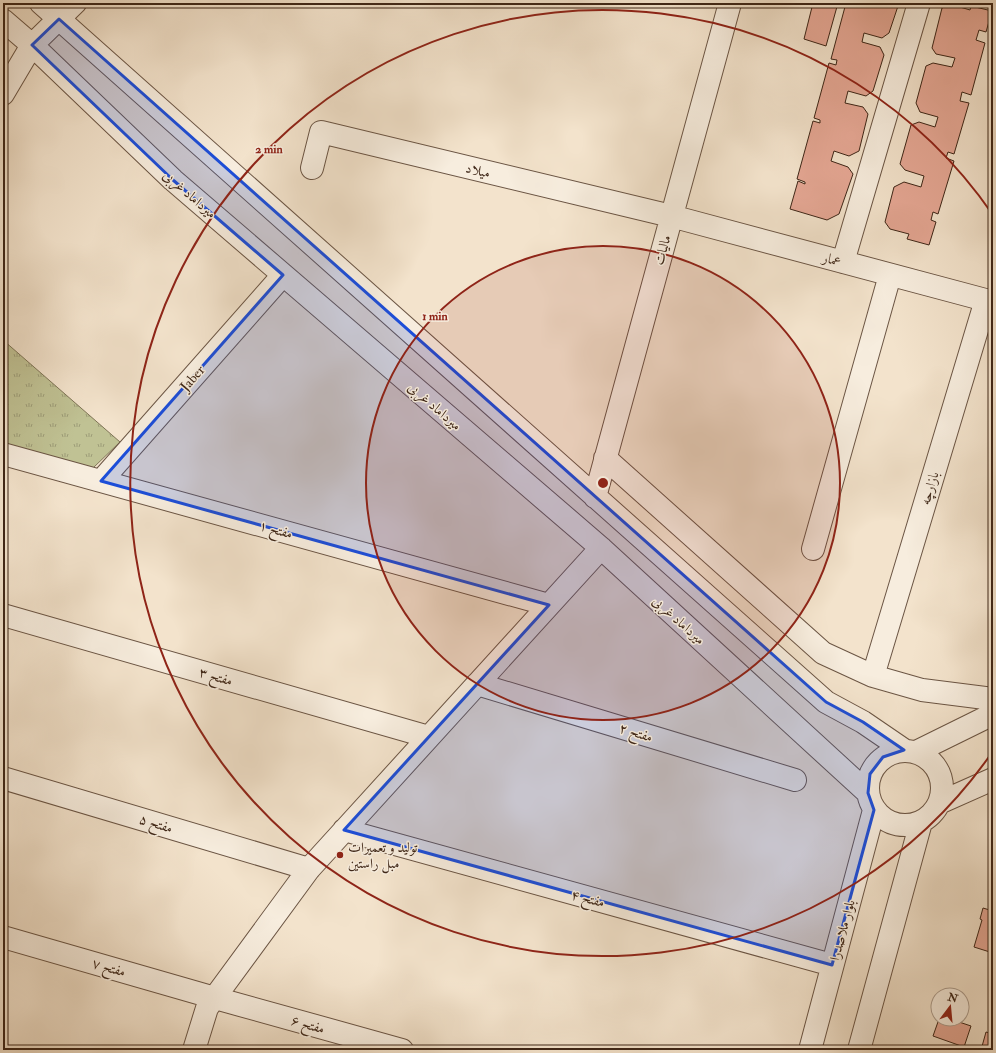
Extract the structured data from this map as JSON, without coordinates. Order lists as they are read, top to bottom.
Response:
{
  "streets": {
    "street": [
      "میلاد",
      "میرداماد غربی",
      "مالیات",
      "عمار",
      "Jaber",
      "بازارچه",
      "مفتح ۱",
      "مفتح ۳",
      "مفتح ۲",
      "مفتح ۵",
      "مفتح ۴",
      "بلوار ملاصدرا",
      "مفتح ۷",
      "مفتح ۶"
    ]
  },
  "crossings": [
    ["میلاد", "مالیات"],
    ["میلاد", "عمار"],
    ["میرداماد غربی", "Jaber"],
    ["میرداماد غربی", "بلوار ملاصدرا"],
    ["مالیات", "عمار"],
    ["عمار", "بازارچه"],
    ["Jaber", "مفتح ۱"],
    ["مفتح ۴", "بلوار ملاصدرا"],
    ["مفتح ۷", "مفتح ۶"]
  ],
  "places": ["تولید و تعمیرات مبل راستین"],
  "north": "top",
  "rings": ["2 min", "1 min"]
}
